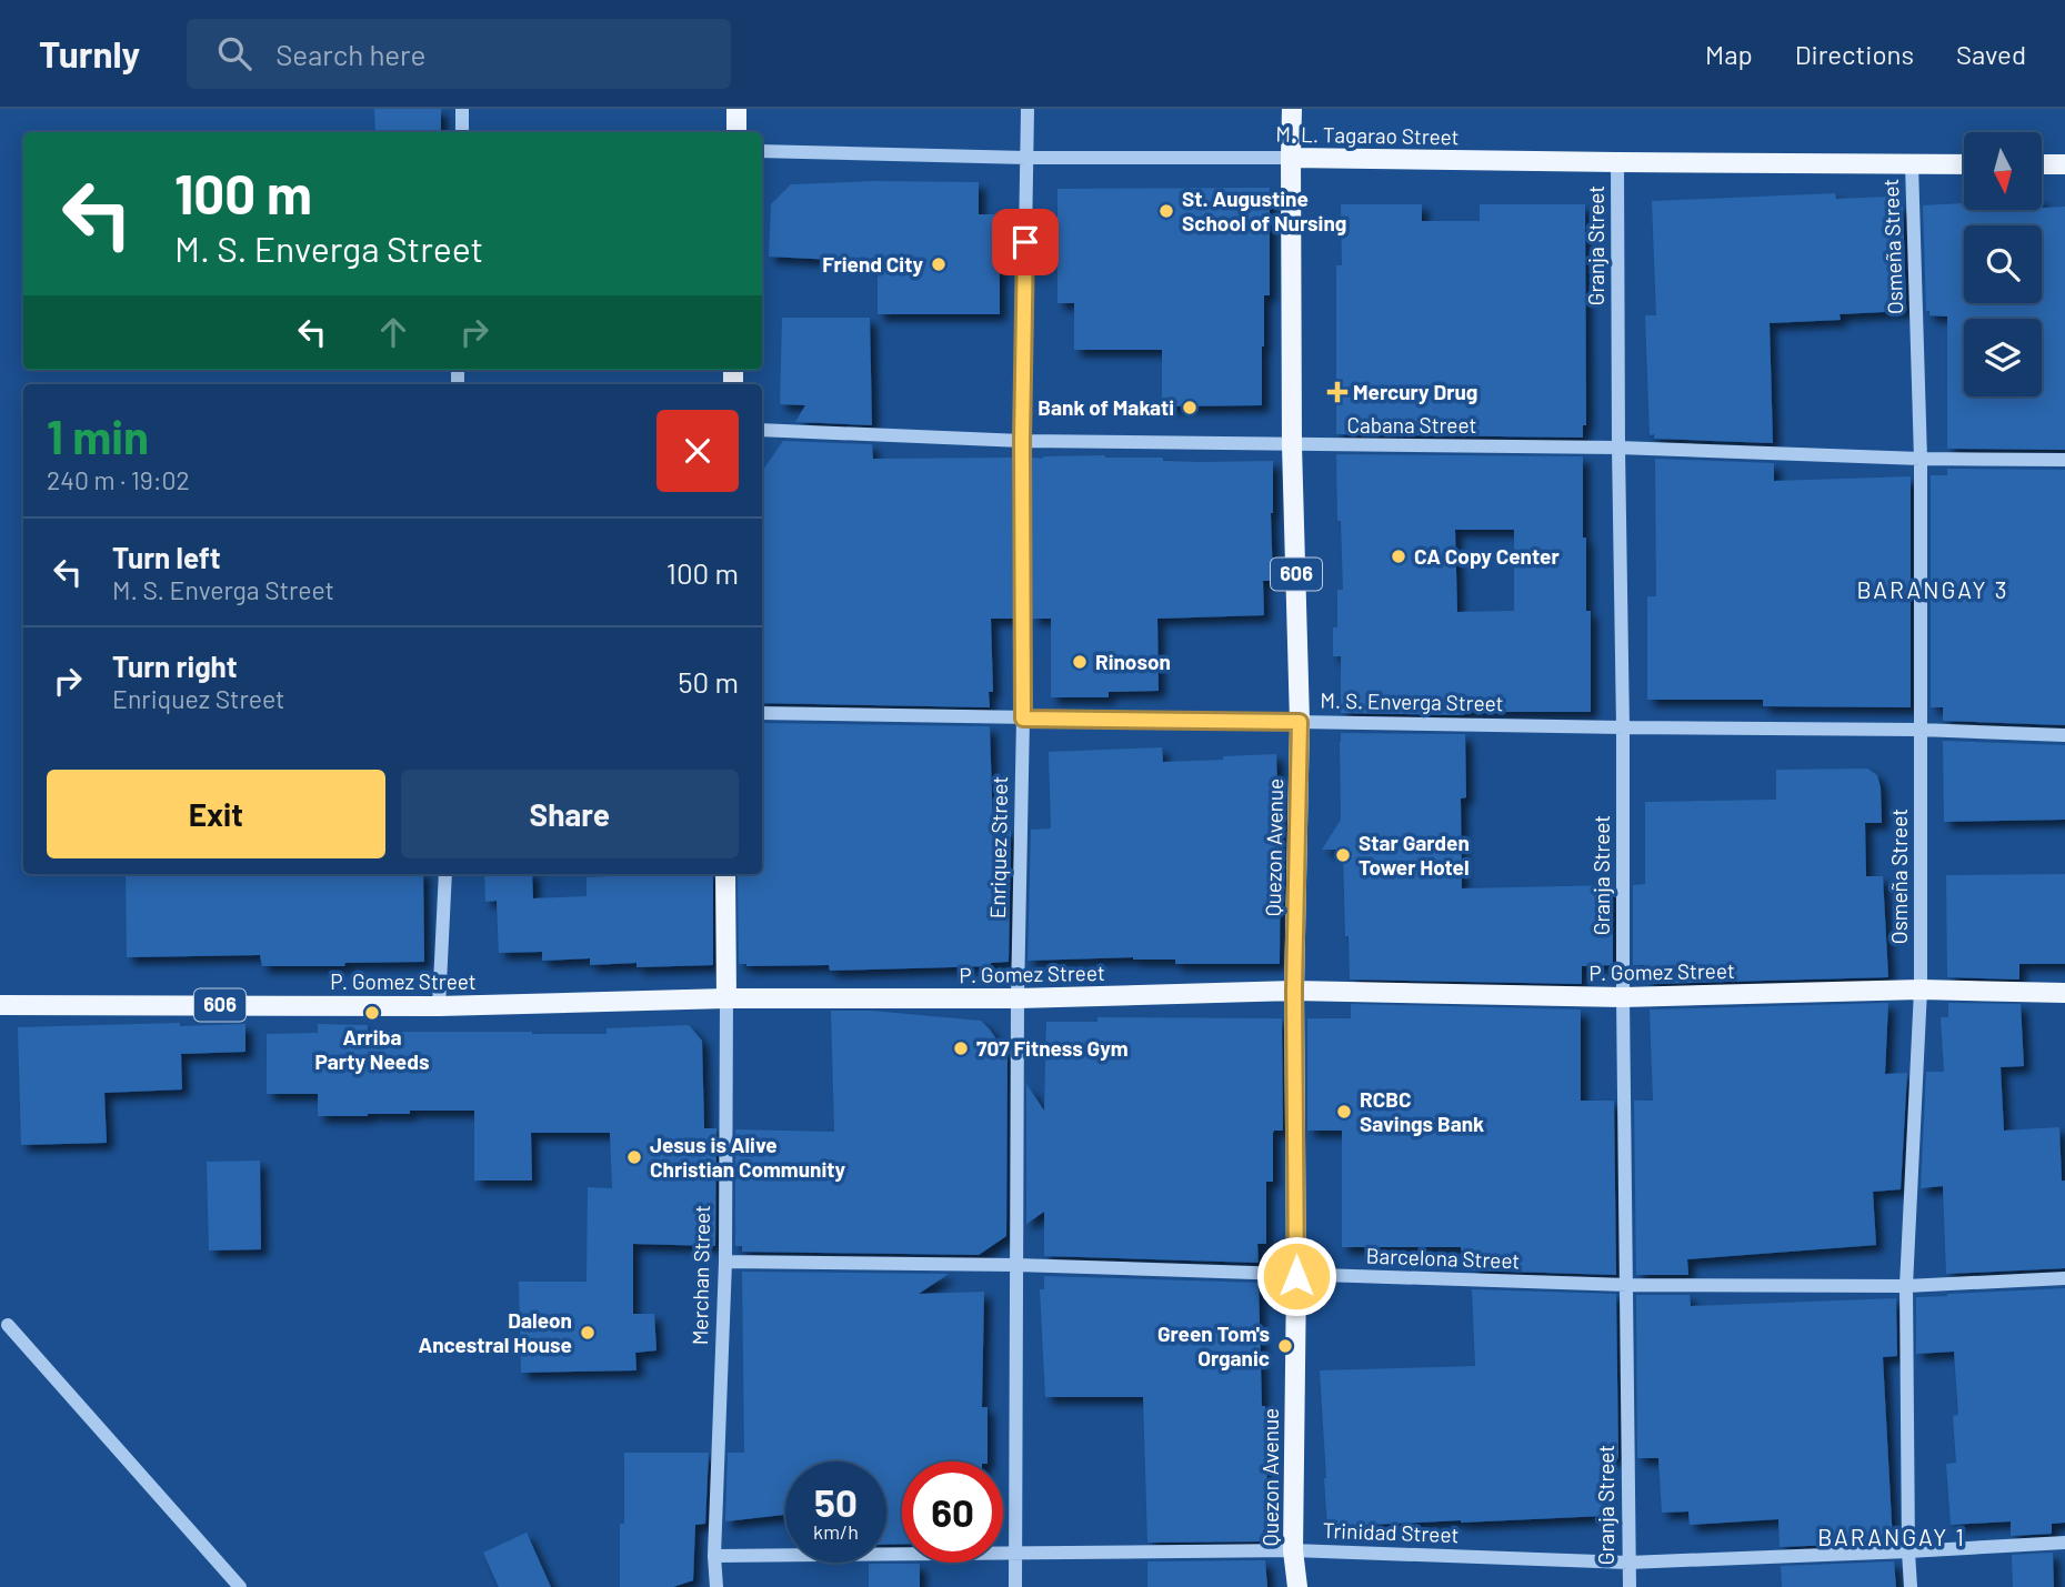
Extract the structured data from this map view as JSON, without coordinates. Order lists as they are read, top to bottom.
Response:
{
  "streets": {
    "main road": [
      "M. L. Tagarao Street",
      "606",
      "Quezon Avenue",
      "P. Gomez Street",
      "Merchan Street"
    ],
    "street": [
      "Granja Street",
      "Osmeña Street",
      "Cabana Street",
      "M. S. Enverga Street",
      "Enriquez Street",
      "Barcelona Street",
      "Trinidad Street"
    ]
  },
  "crossings": [
    ["M. L. Tagarao Street", "Granja Street"],
    ["M. L. Tagarao Street", "Osmeña Street"],
    ["M. L. Tagarao Street", "Enriquez Street"],
    ["M. L. Tagarao Street", "Quezon Avenue"],
    ["Granja Street", "Cabana Street"],
    ["Granja Street", "M. S. Enverga Street"],
    ["Granja Street", "P. Gomez Street"],
    ["Granja Street", "Barcelona Street"],
    ["Granja Street", "Trinidad Street"],
    ["Osmeña Street", "Cabana Street"],
    ["Osmeña Street", "M. S. Enverga Street"],
    ["Osmeña Street", "P. Gomez Street"],
    ["Osmeña Street", "Barcelona Street"],
    ["Osmeña Street", "Trinidad Street"],
    ["Cabana Street", "Enriquez Street"],
    ["Cabana Street", "Quezon Avenue"],
    ["M. S. Enverga Street", "Enriquez Street"],
    ["M. S. Enverga Street", "Quezon Avenue"],
    ["Enriquez Street", "P. Gomez Street"],
    ["Enriquez Street", "Barcelona Street"],
    ["Enriquez Street", "Trinidad Street"],
    ["Quezon Avenue", "P. Gomez Street"],
    ["Quezon Avenue", "Barcelona Street"],
    ["Quezon Avenue", "Trinidad Street"],
    ["P. Gomez Street", "Merchan Street"],
    ["Barcelona Street", "Merchan Street"],
    ["Merchan Street", "Trinidad Street"]
  ],
  "districts": ["BARANGAY 3", "BARANGAY 1"],
  "places": {
    "other": [
      "St. Augustine School of Nursing",
      "Friend City",
      "Bank of Makati",
      "CA Copy Center",
      "Rinoson",
      "Star Garden Tower Hotel",
      "Arriba Party Needs",
      "707 Fitness Gym",
      "RCBC Savings Bank",
      "Jesus is Alive Christian Community",
      "Daleon Ancestral House",
      "Green Tom's Organic"
    ],
    "health": ["Mercury Drug"]
  },
  "north": "bottom",
  "page": {
    "header": "Turnly",
    "search": "Search here",
    "nav": ["Map", "Directions", "Saved"],
    "turn": ["100 m", "M. S. Enverga Street"],
    "heading": ["1 min", "240 m · 19:02"],
    "list": [
      {
        "name": "Turn left",
        "note": "M. S. Enverga Street",
        "value": "100 m"
      },
      {
        "name": "Turn right",
        "note": "Enriquez Street",
        "value": "50 m"
      }
    ],
    "buttons": ["Exit", "Share"],
    "speed": "50 km/h",
    "limit": "60"
  }
}
